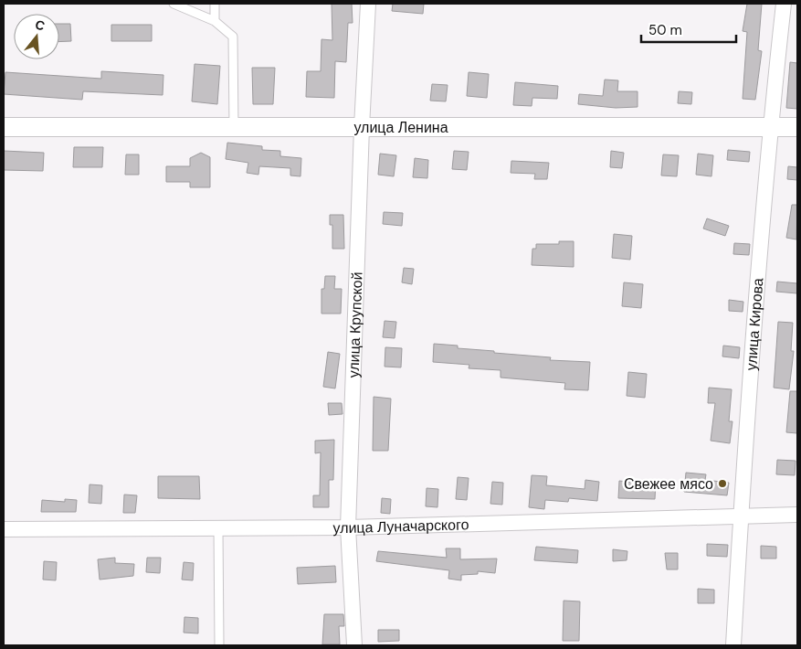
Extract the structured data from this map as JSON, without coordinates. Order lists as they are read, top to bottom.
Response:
{
  "streets": {
    "street": [
      "улица Ленина",
      "улица Крупской",
      "улица Кирова",
      "улица Луначарского"
    ]
  },
  "crossings": [
    ["улица Ленина", "улица Крупской"],
    ["улица Ленина", "улица Кирова"],
    ["улица Крупской", "улица Луначарского"],
    ["улица Кирова", "улица Луначарского"]
  ],
  "places": ["Свежее мясо"],
  "scale_bar": "50 m",
  "north": "top"
}
